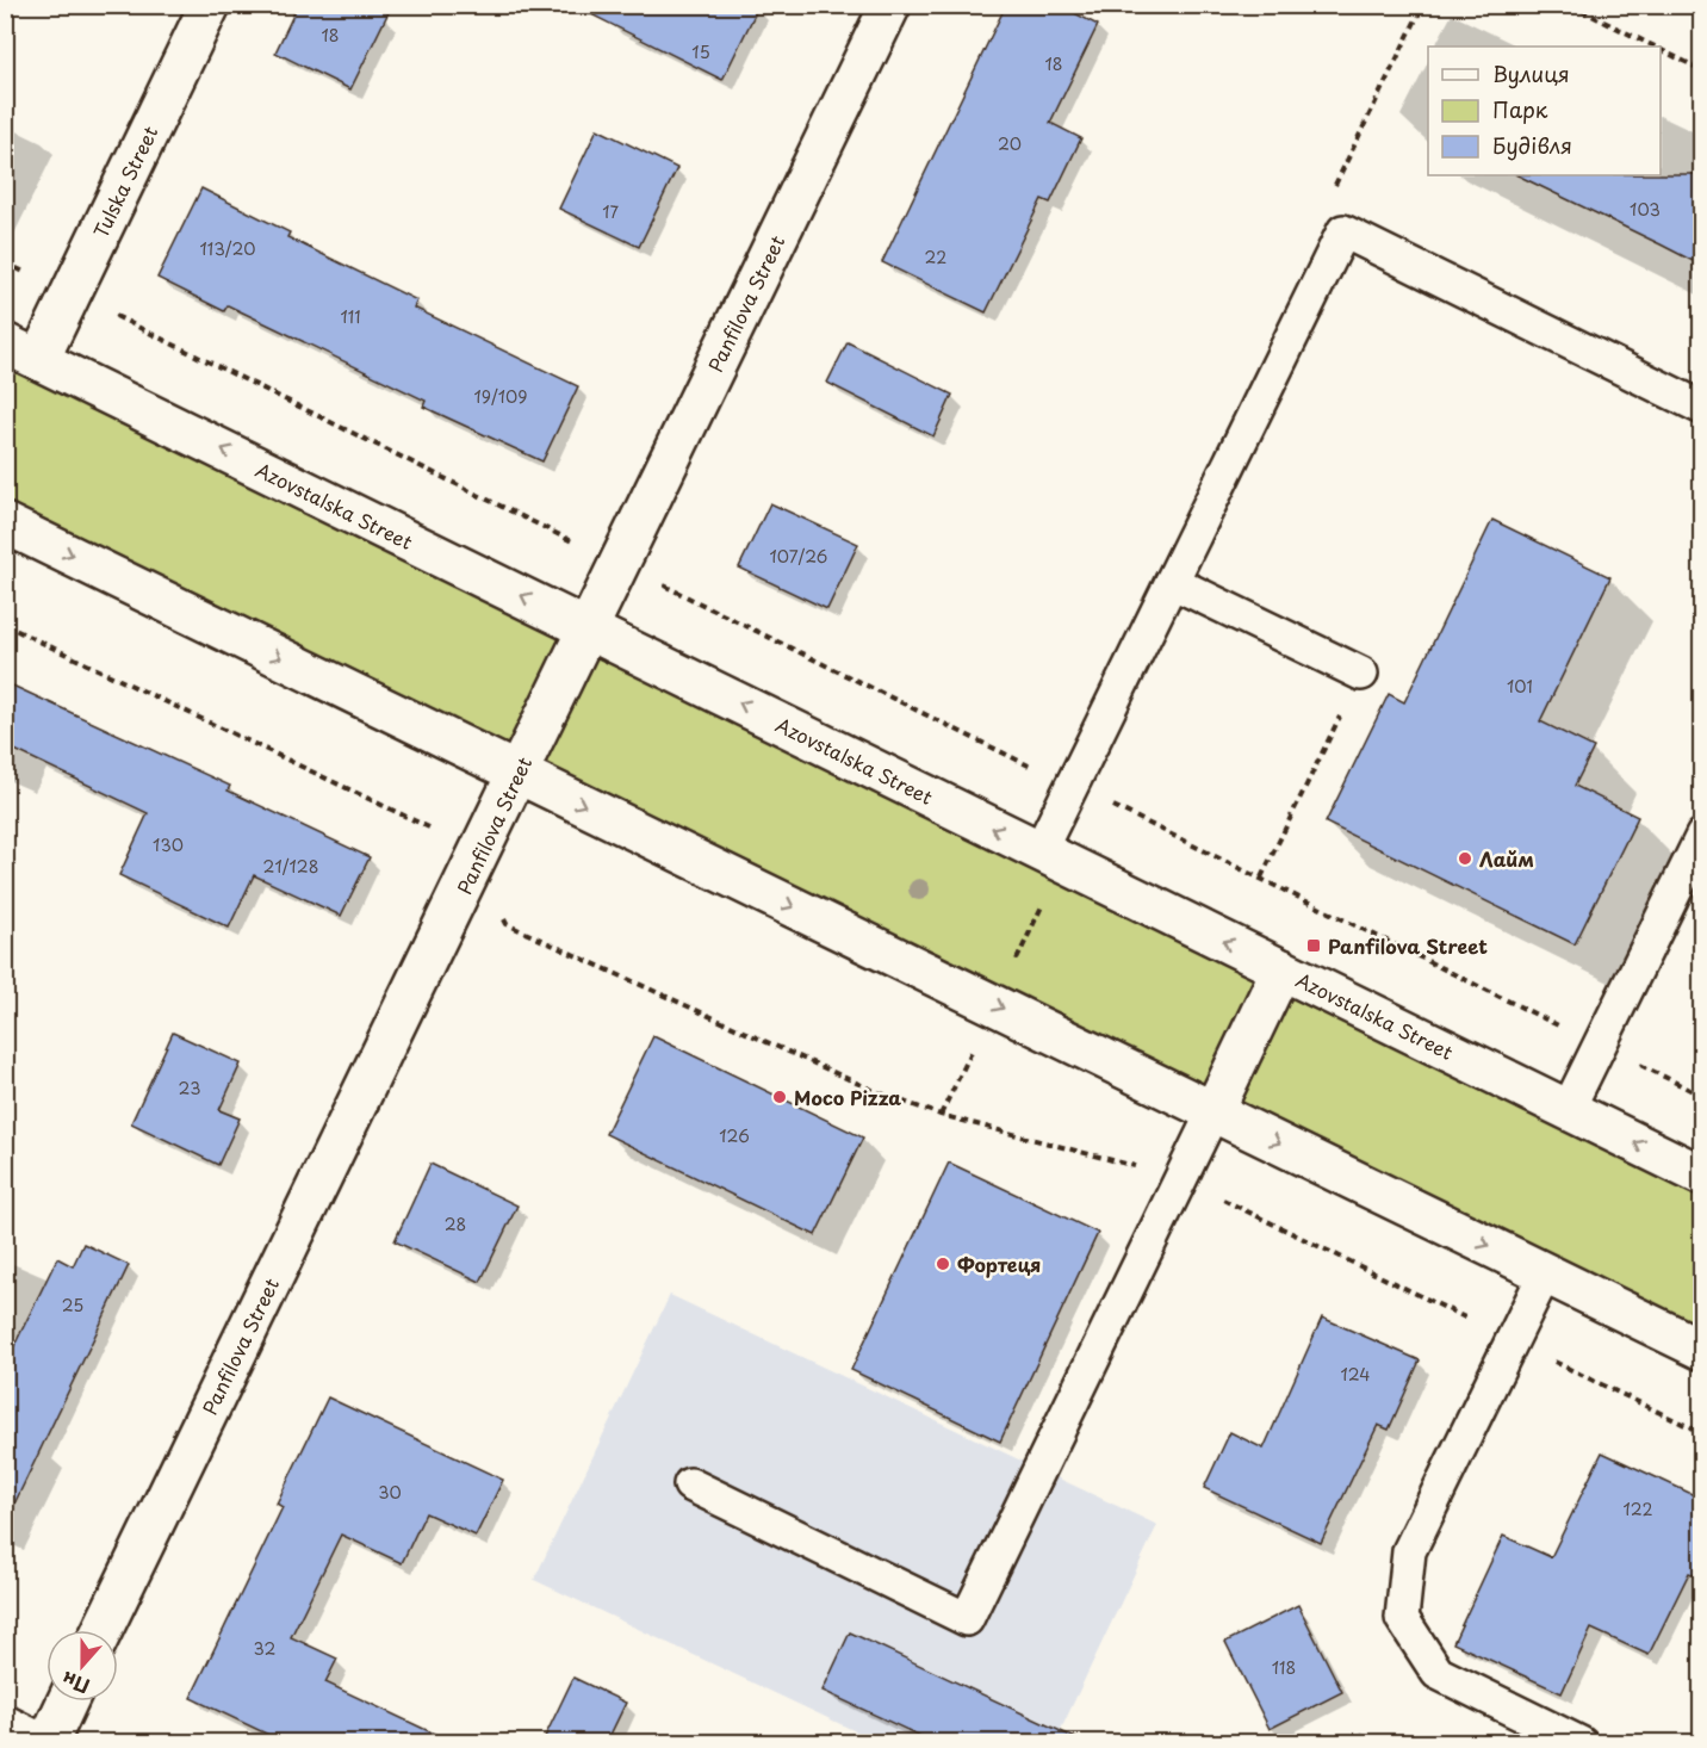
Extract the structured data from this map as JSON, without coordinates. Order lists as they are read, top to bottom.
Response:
{
  "streets": {
    "street": ["Tulska Street", "Panfilova Street", "Azovstalska Street"]
  },
  "crossings": [
    ["Tulska Street", "Azovstalska Street"],
    ["Panfilova Street", "Azovstalska Street"]
  ],
  "places": {
    "other": ["Лайм", "Moco Pizza", "Фортеця"],
    "transit": ["Panfilova Street"]
  },
  "house_numbers": [
    "18",
    "15",
    "18",
    "20",
    "103",
    "17",
    "113/20",
    "22",
    "111",
    "19/109",
    "107/26",
    "101",
    "130",
    "21/128",
    "23",
    "126",
    "28",
    "25",
    "124",
    "30",
    "122",
    "32",
    "118"
  ],
  "legend": ["Вулиця", "Парк", "Будівля"],
  "north": "bottom"
}
